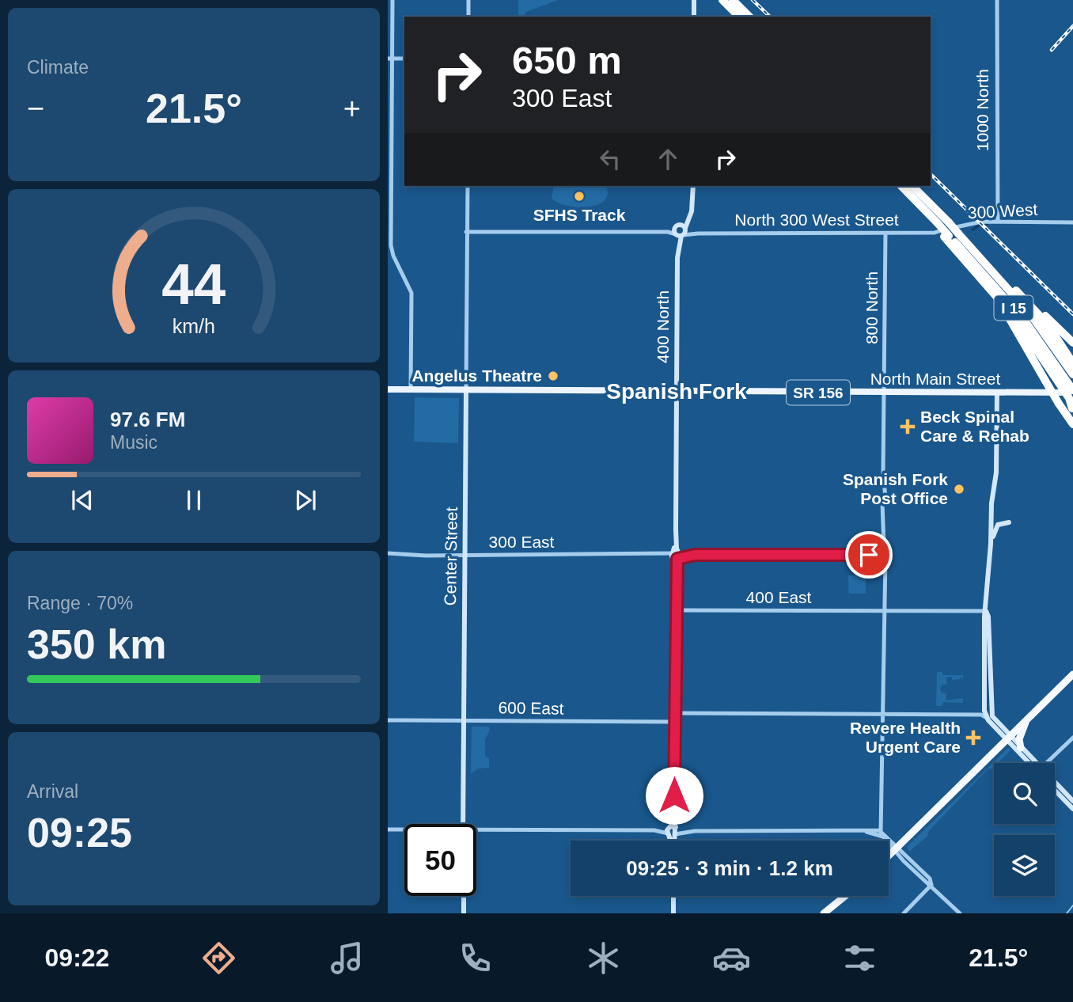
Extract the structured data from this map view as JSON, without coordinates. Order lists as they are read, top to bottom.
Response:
{
  "streets": {
    "highway": ["I 15"],
    "main road": [
      "400 North",
      "North Main Street",
      "SR 156",
      "Center Street"
    ],
    "street": [
      "1000 North",
      "300 West",
      "North 300 West Street",
      "800 North",
      "300 East",
      "400 East",
      "600 East"
    ]
  },
  "crossings": [
    ["1000 North", "300 West"],
    ["300 West", "North 300 West Street"],
    ["300 West", "I 15"],
    ["North 300 West Street", "800 North"],
    ["North 300 West Street", "I 15"],
    ["800 North", "North Main Street"],
    ["800 North", "300 East"],
    ["800 North", "400 East"],
    ["I 15", "North Main Street"],
    ["400 North", "North Main Street"],
    ["400 North", "300 East"],
    ["400 North", "400 East"],
    ["400 North", "600 East"],
    ["North Main Street", "SR 156"],
    ["North Main Street", "Center Street"],
    ["SR 156", "Center Street"],
    ["300 East", "Center Street"],
    ["Center Street", "600 East"]
  ],
  "districts": ["Spanish Fork"],
  "places": {
    "other": ["SFHS Track", "Angelus Theatre", "Spanish Fork Post Office"],
    "health": ["Beck Spinal Care & Rehab", "Revere Health Urgent Care"]
  },
  "page": {
    "tile": [
      "Climate",
      ["Range · 70%", "350 km"],
      ["Arrival", "09:25"]
    ],
    "turn": ["650 m", "300 East"],
    "heat": ["−", "21.5°", "+"],
    "song": ["97.6 FM", "Music"],
    "limit": "50",
    "trip": "09:25 · 3 min · 1.2 km",
    "tabs": ["09:22", "21.5°"],
    "gauge": ["44", "km/h"]
  }
}
